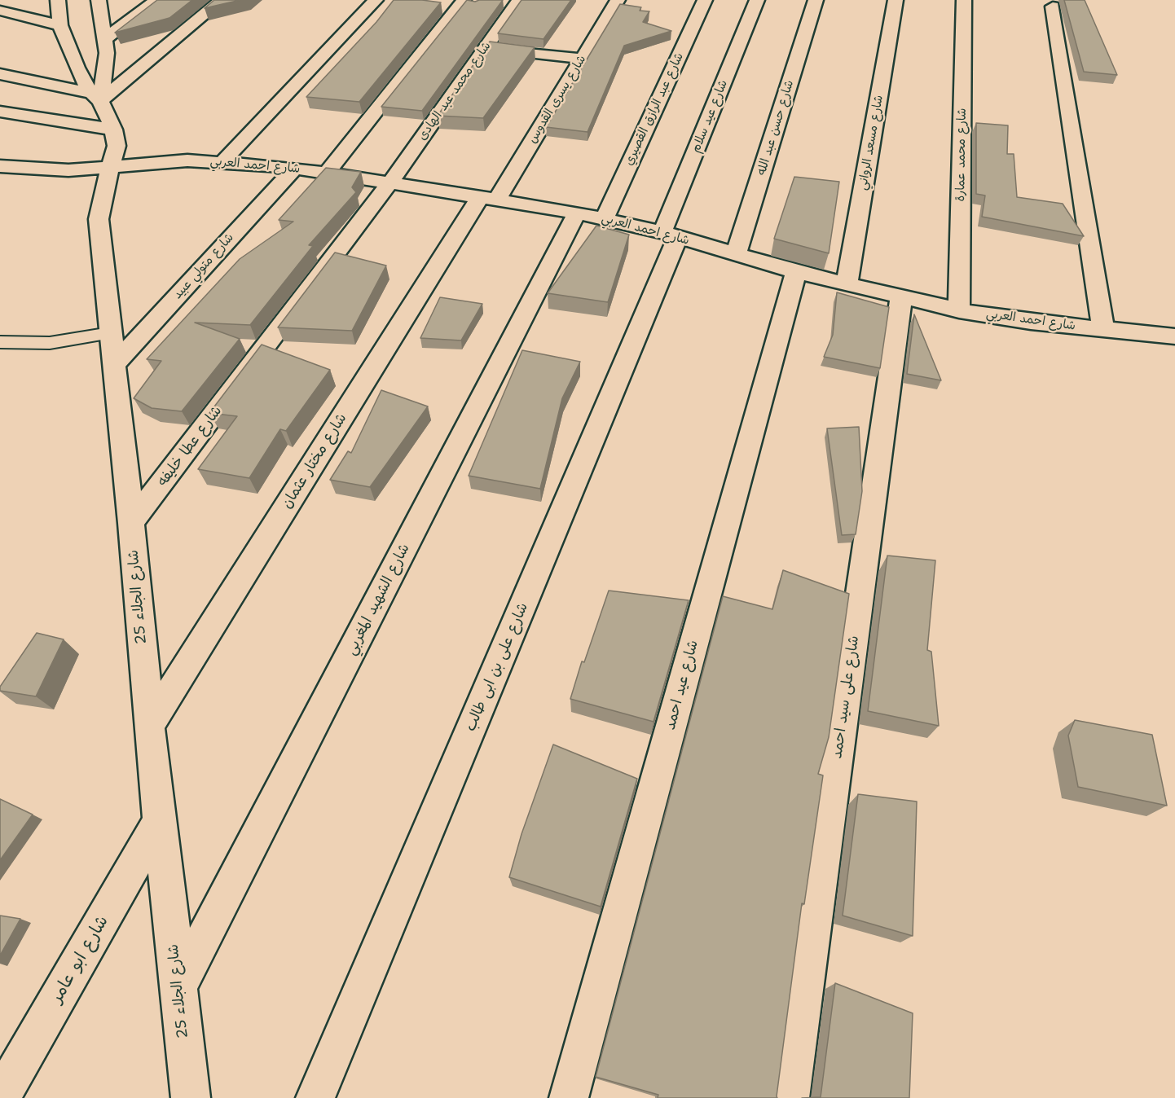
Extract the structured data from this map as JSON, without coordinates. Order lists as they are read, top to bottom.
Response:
{
  "streets": {
    "street": [
      "شارع محمد عبد الهادى",
      "شارع يسرى القدوس",
      "شارع عبد الرازق القصيري",
      "شارع عيد سلام",
      "شارع حسن عبد الله",
      "شارع مسعد الرواني",
      "شارع محمد عمارة",
      "شارع احمد العربي",
      "شارع متولي عبيد",
      "شارع عطا خليفه",
      "شارع مختار عثمان",
      "شارع الجلاء 25",
      "شارع الشهيد المغربي",
      "شارع على بن ابى طالب",
      "شارع عيد احمد",
      "شارع على سيد احمد",
      "شارع ابو عامر"
    ]
  },
  "crossings": [
    ["شارع محمد عبد الهادى", "شارع احمد العربي"],
    ["شارع محمد عبد الهادى", "شارع عطا خليفه"],
    ["شارع يسرى القدوس", "شارع احمد العربي"],
    ["شارع يسرى القدوس", "شارع مختار عثمان"],
    ["شارع عبد الرازق القصيري", "شارع احمد العربي"],
    ["شارع عيد سلام", "شارع احمد العربي"],
    ["شارع عيد سلام", "شارع على بن ابى طالب"],
    ["شارع حسن عبد الله", "شارع احمد العربي"],
    ["شارع مسعد الرواني", "شارع احمد العربي"],
    ["شارع محمد عمارة", "شارع احمد العربي"],
    ["شارع احمد العربي", "شارع متولي عبيد"],
    ["شارع احمد العربي", "شارع عطا خليفه"],
    ["شارع احمد العربي", "شارع مختار عثمان"],
    ["شارع احمد العربي", "شارع الجلاء 25"],
    ["شارع احمد العربي", "شارع الشهيد المغربي"],
    ["شارع احمد العربي", "شارع على بن ابى طالب"],
    ["شارع احمد العربي", "شارع عيد احمد"],
    ["شارع احمد العربي", "شارع على سيد احمد"],
    ["شارع متولي عبيد", "شارع الجلاء 25"],
    ["شارع عطا خليفه", "شارع الجلاء 25"],
    ["شارع مختار عثمان", "شارع الجلاء 25"],
    ["شارع الجلاء 25", "شارع الشهيد المغربي"],
    ["شارع الجلاء 25", "شارع ابو عامر"]
  ]
}
